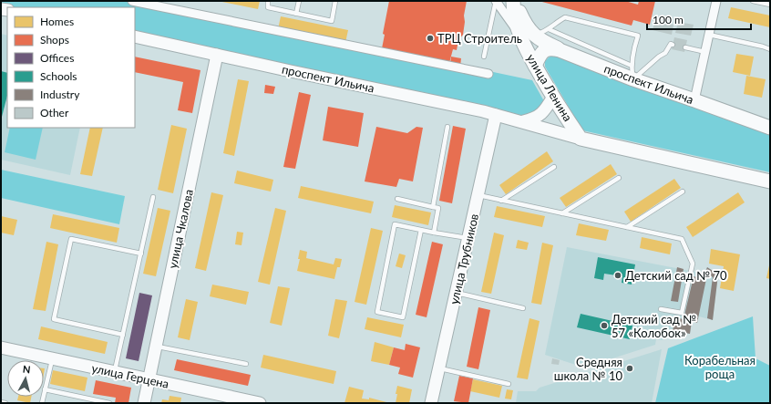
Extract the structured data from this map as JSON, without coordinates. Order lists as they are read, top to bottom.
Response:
{
  "streets": {
    "main road": ["проспект Ильича", "улица Ленина"],
    "street": ["улица Чкалова", "улица Трубников", "улица Герцена"]
  },
  "crossings": [
    ["проспект Ильича", "улица Ленина"],
    ["проспект Ильича", "улица Чкалова"],
    ["проспект Ильича", "улица Трубников"],
    ["улица Чкалова", "улица Герцена"]
  ],
  "parks": ["Корабельная роща"],
  "places": [
    "ТРЦ Строитель",
    "Детский сад № 70",
    "Детский сад № 57 «Колобок»",
    "Средняя школа № 10"
  ],
  "legend": [
    "Homes",
    "Shops",
    "Offices",
    "Schools",
    "Industry",
    "Other"
  ],
  "scale_bar": "100 m",
  "north": "top"
}
